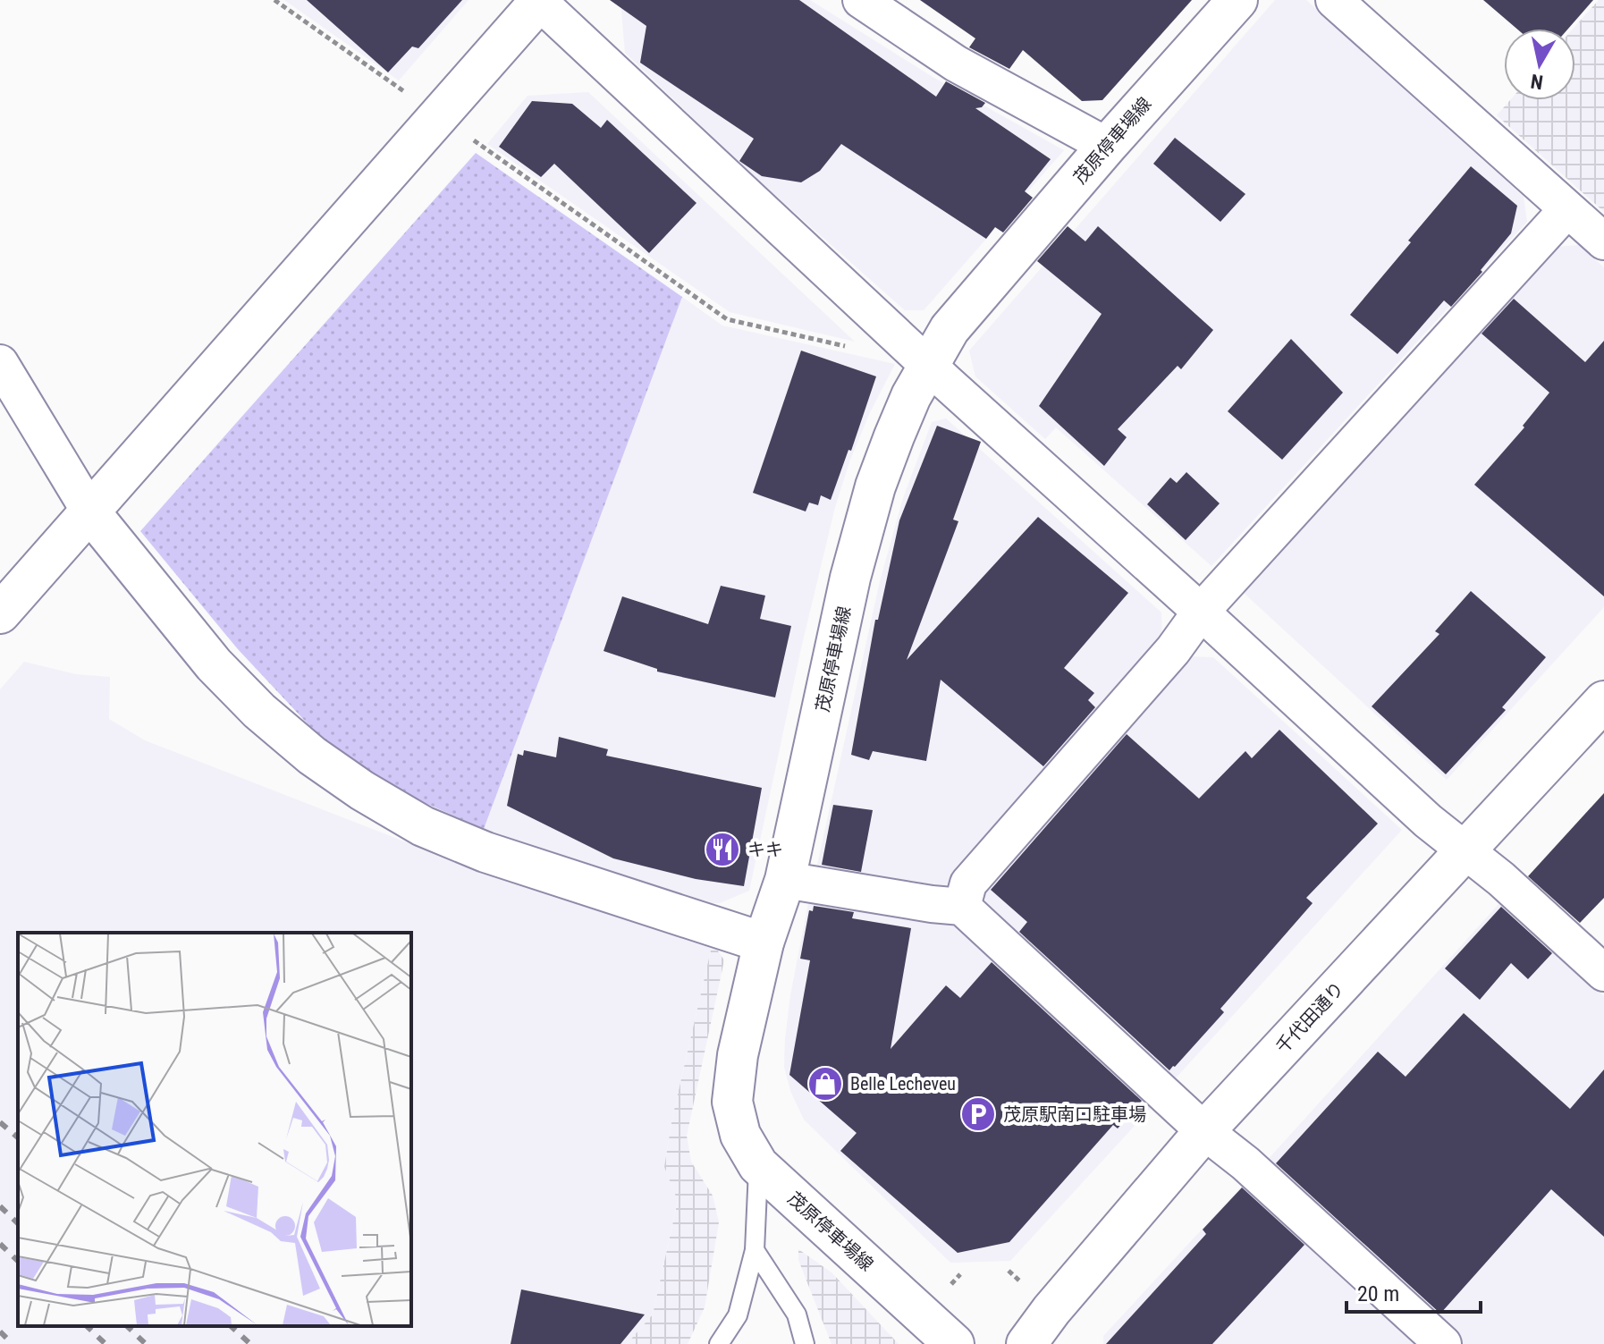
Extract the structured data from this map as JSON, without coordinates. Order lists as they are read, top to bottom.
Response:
{
  "streets": {
    "street": ["茂原停車場線", "千代田通り"]
  },
  "places": {
    "restaurant": ["キキ"],
    "shop": ["Belle Lecheveu"],
    "parking": ["茂原駅南口駐車場"]
  },
  "scale_bar": "20 m",
  "north": "bottom"
}
